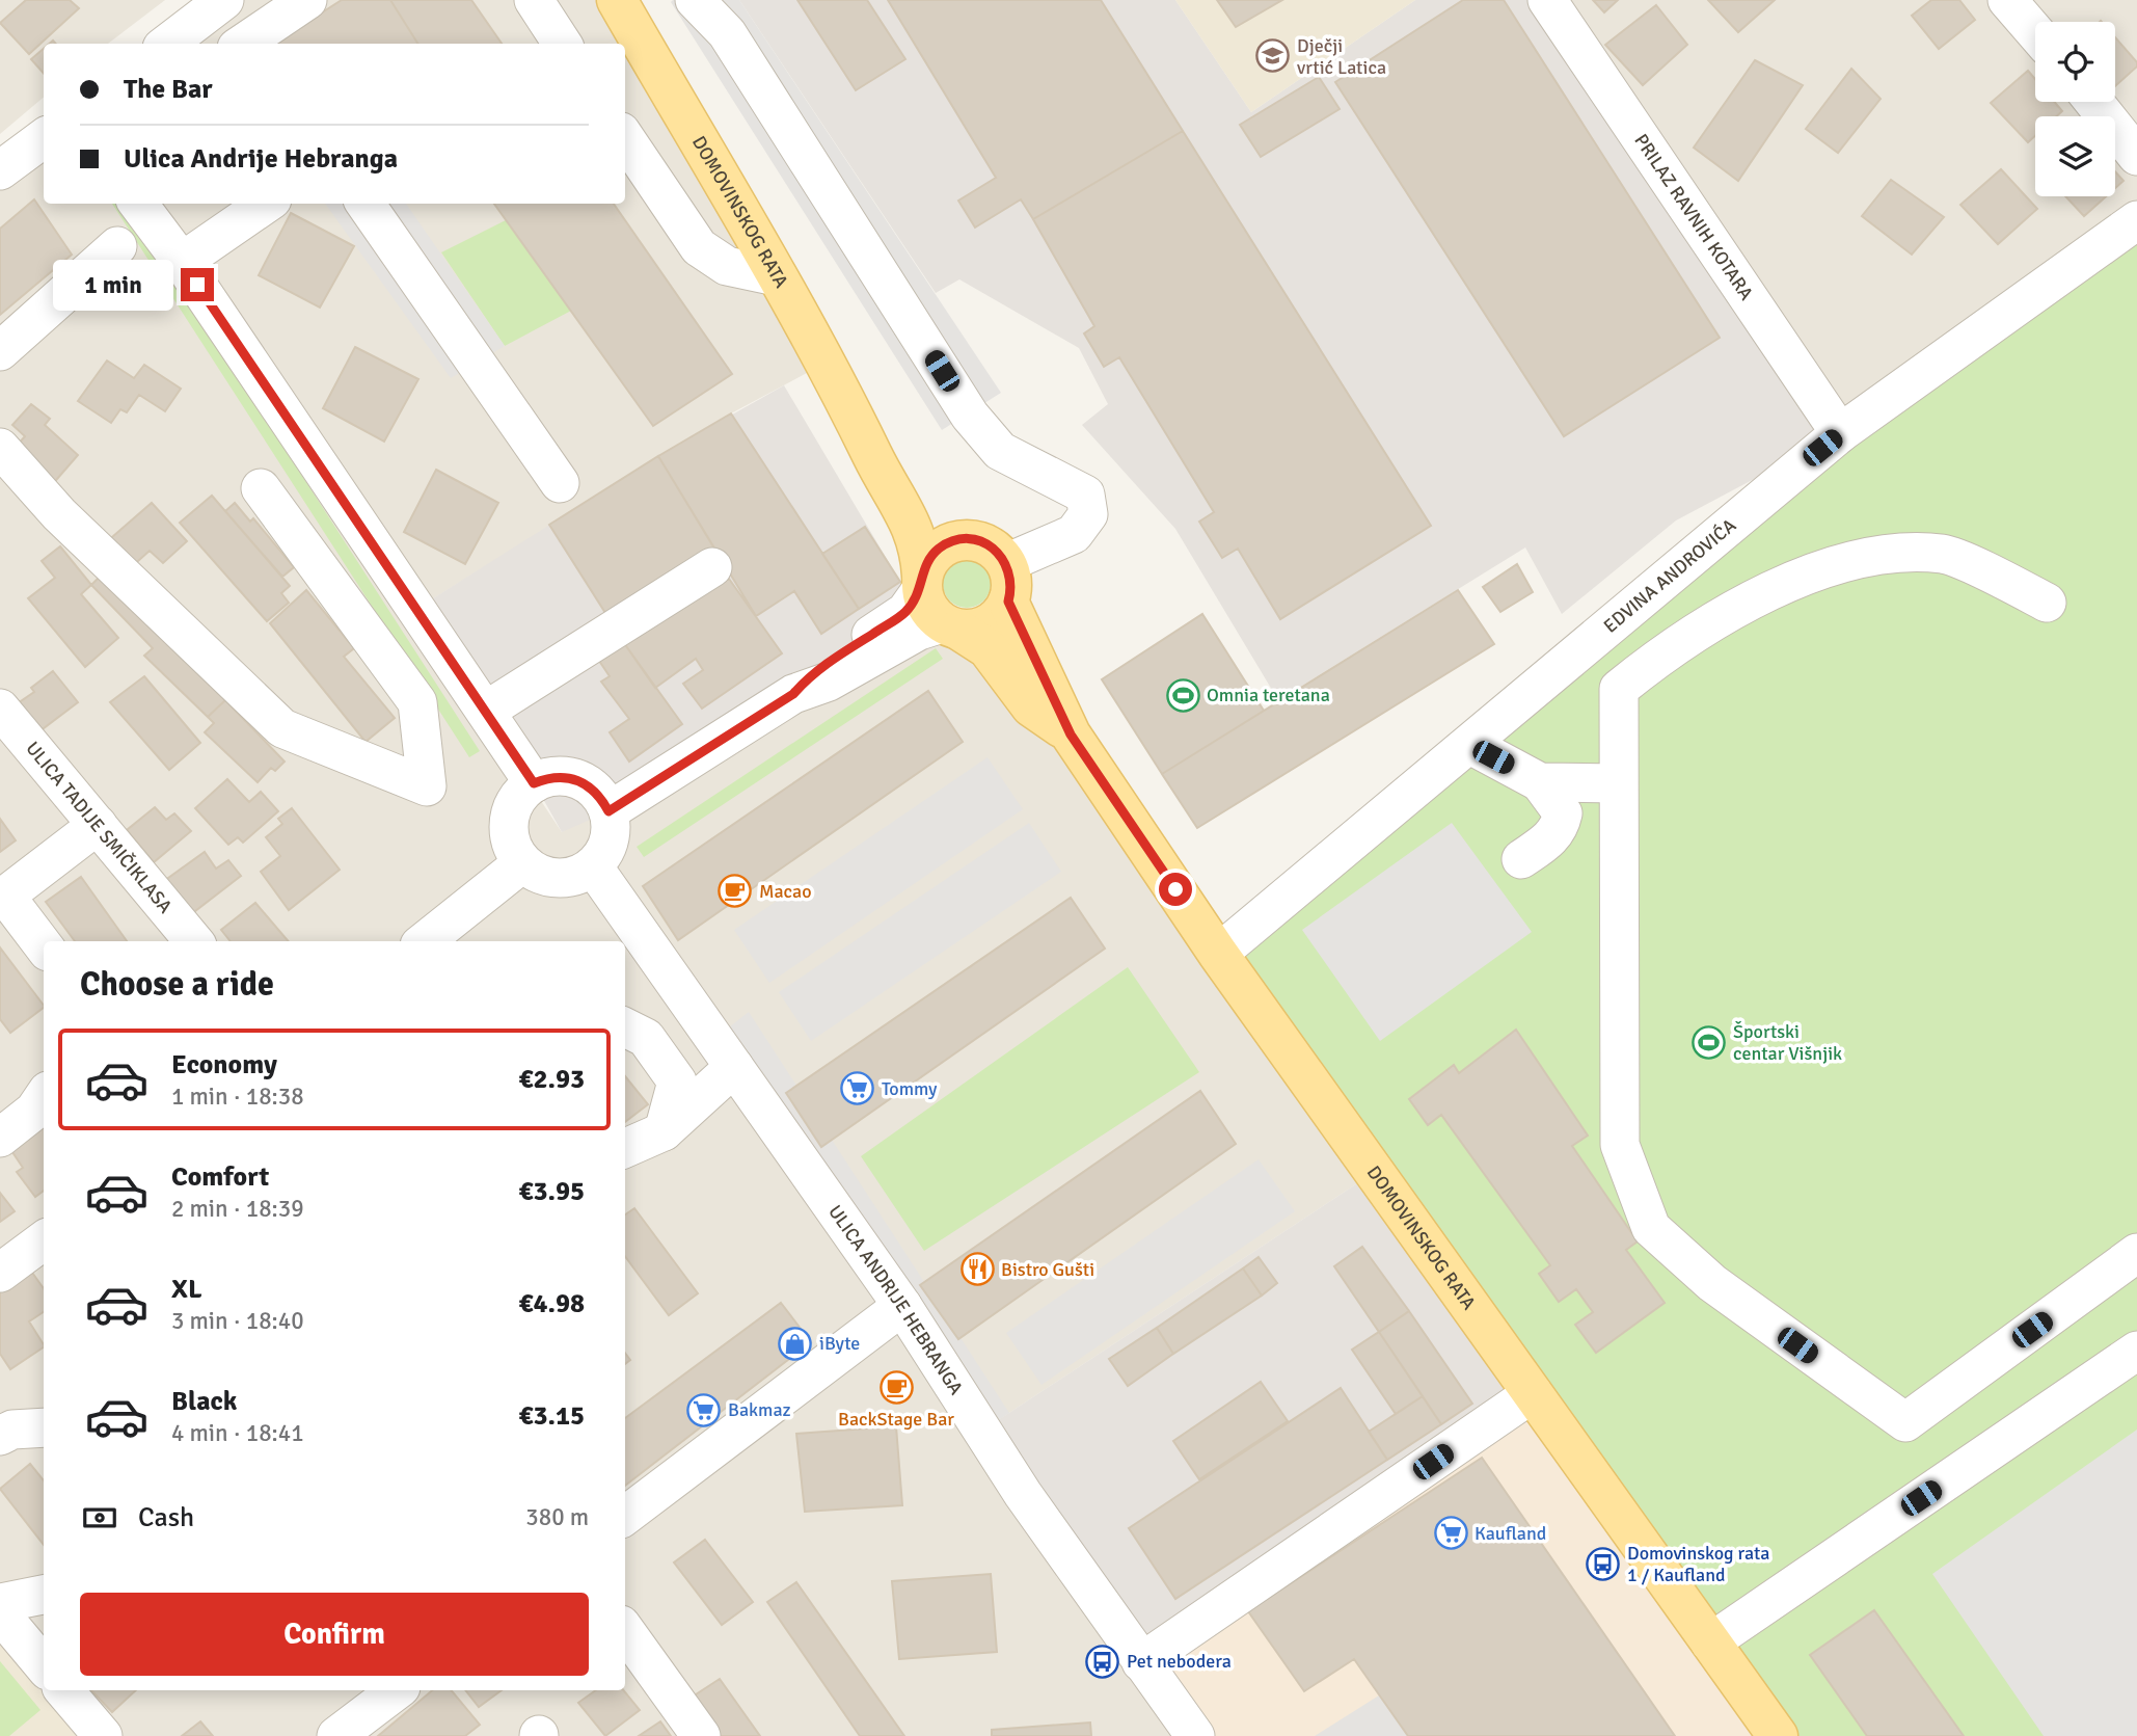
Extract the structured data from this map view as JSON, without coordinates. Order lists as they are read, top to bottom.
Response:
{
  "streets": {
    "main road": ["DOMOVINSKOG RATA"],
    "street": [
      "PRILAZ RAVNIH KOTARA",
      "EDVINA ANDROVIĆA",
      "ULICA TADIJE SMIČIKLASA",
      "ULICA ANDRIJE HEBRANGA"
    ]
  },
  "crossings": [
    ["DOMOVINSKOG RATA", "EDVINA ANDROVIĆA"],
    ["PRILAZ RAVNIH KOTARA", "EDVINA ANDROVIĆA"]
  ],
  "places": {
    "school or university": ["Dječji vrtić Latica"],
    "sports": ["Omnia teretana", "Športski centar Višnjik"],
    "cafe": ["Macao", "BackStage Bar"],
    "supermarket": ["Tommy", "Bakmaz", "Kaufland"],
    "restaurant": ["Bistro Gušti"],
    "shop": ["iByte"],
    "bus stop": ["Domovinskog rata 1 / Kaufland", "Pet nebodera"]
  },
  "page": {
    "banner": ["The Bar", "Ulica Andrije Hebranga"],
    "bubble": "1 min",
    "heading": "Choose a ride",
    "list": [
      {
        "name": "Economy",
        "note": "1 min · 18:38",
        "value": "€2.93"
      },
      {
        "name": "Comfort",
        "note": "2 min · 18:39",
        "value": "€3.95"
      },
      {
        "name": "XL",
        "note": "3 min · 18:40",
        "value": "€4.98"
      },
      {
        "name": "Black",
        "note": "4 min · 18:41",
        "value": "€3.15"
      }
    ],
    "pay": ["Cash", "380 m"],
    "buttons": "Confirm"
  }
}
